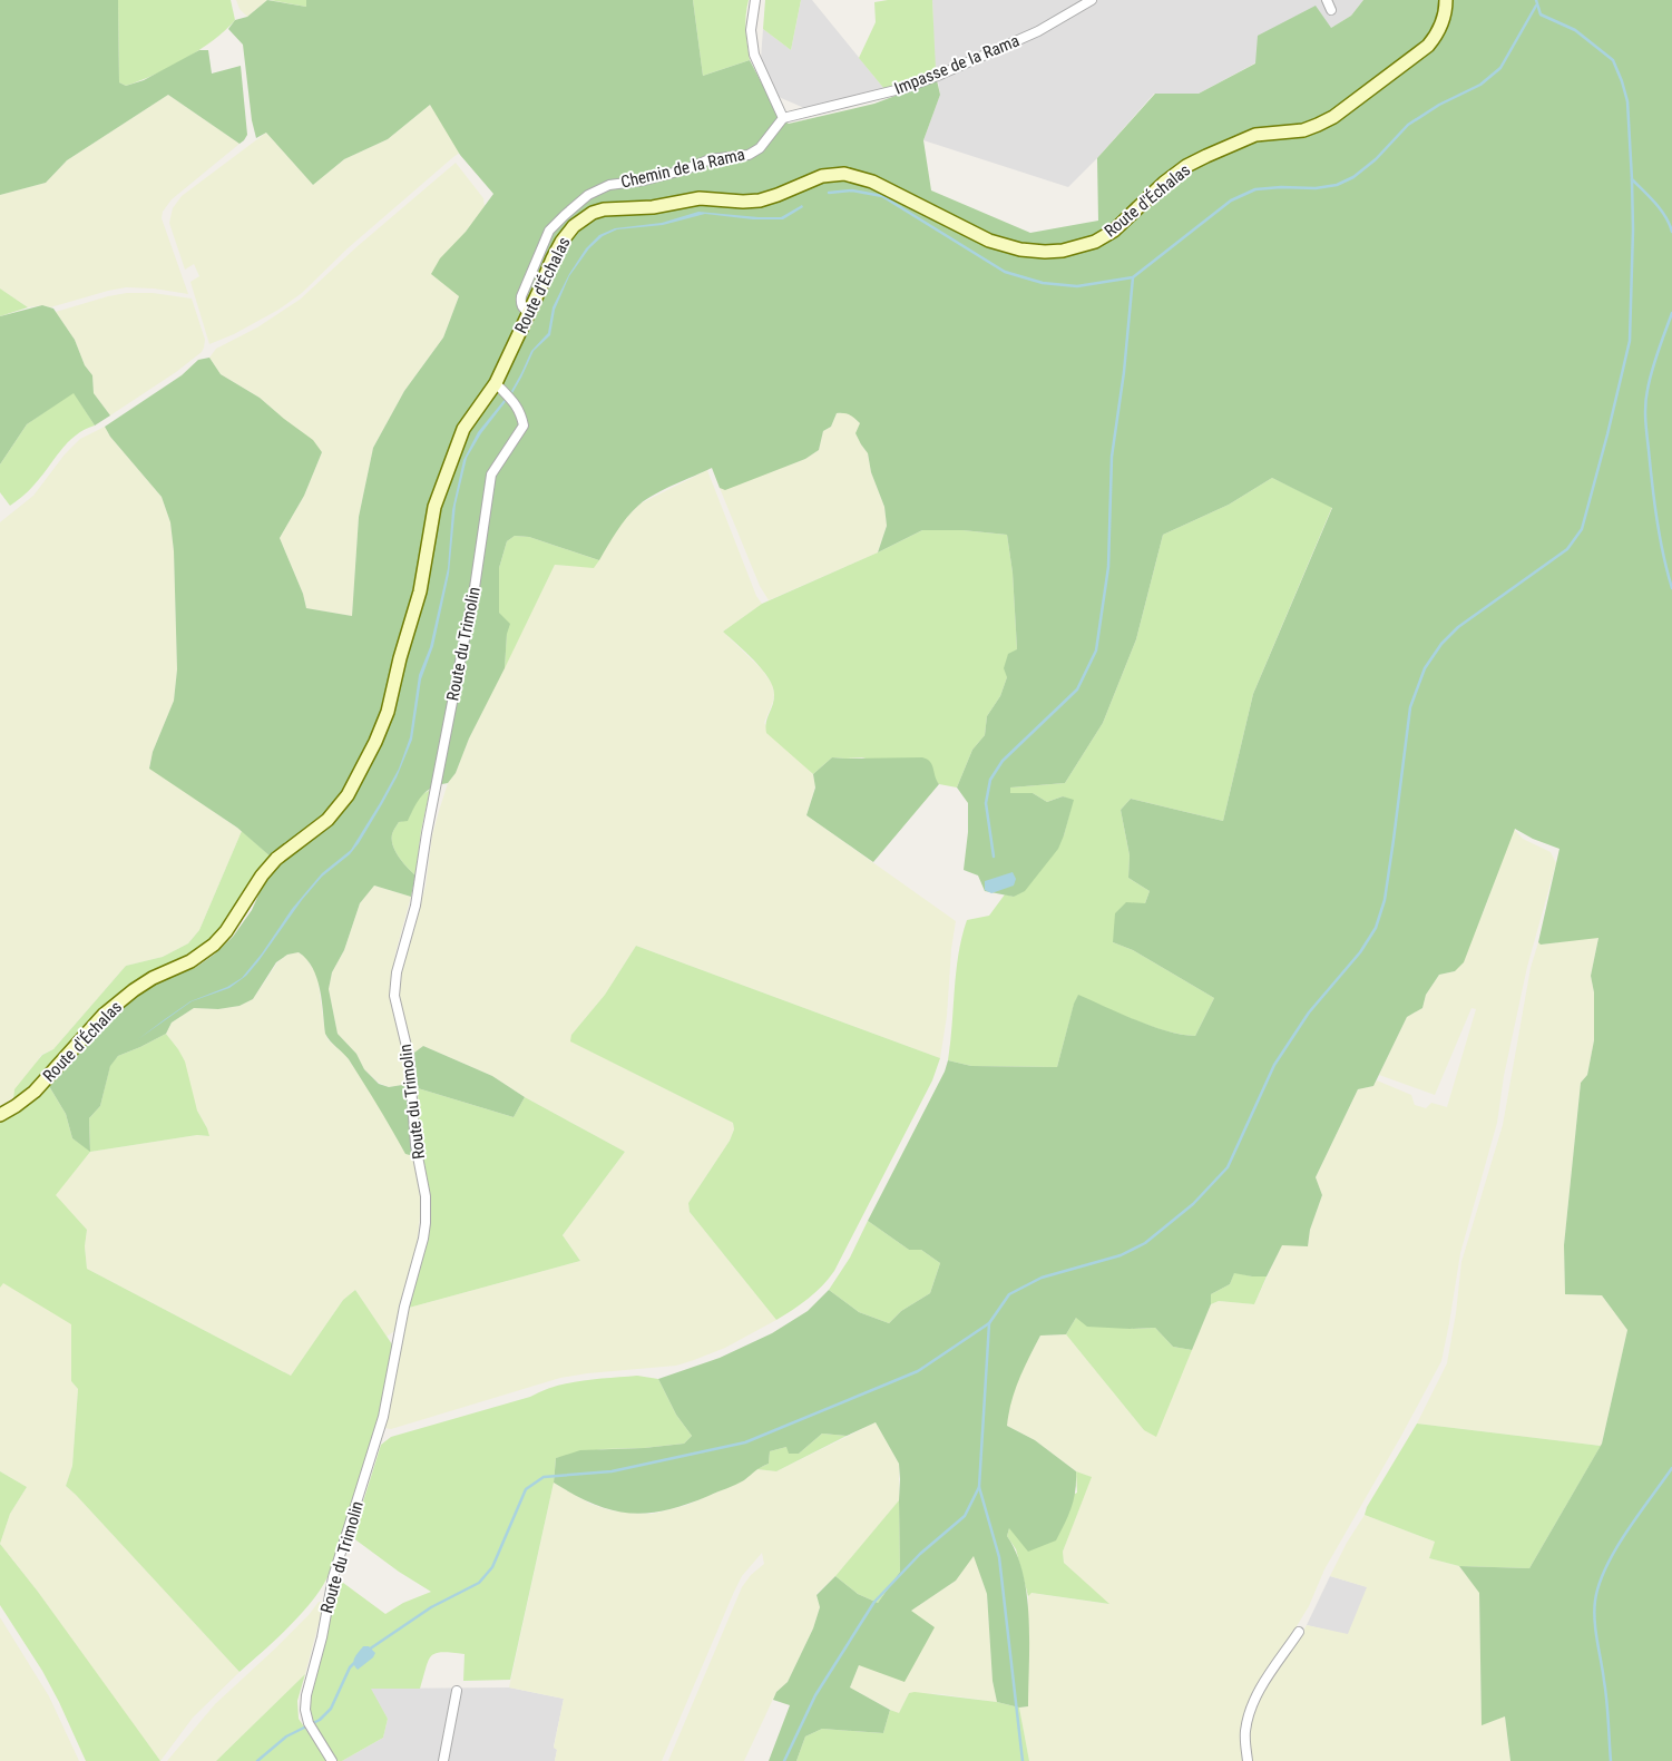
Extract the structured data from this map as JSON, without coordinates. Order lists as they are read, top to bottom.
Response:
{
  "streets": {
    "street": [
      "Impasse de la Rama",
      "Chemin de la Rama",
      "Route d'Échalas",
      "Route du Trimolin"
    ]
  },
  "crossings": [
    ["Impasse de la Rama", "Chemin de la Rama"],
    ["Chemin de la Rama", "Route d'Échalas"],
    ["Route d'Échalas", "Route du Trimolin"]
  ]
}
